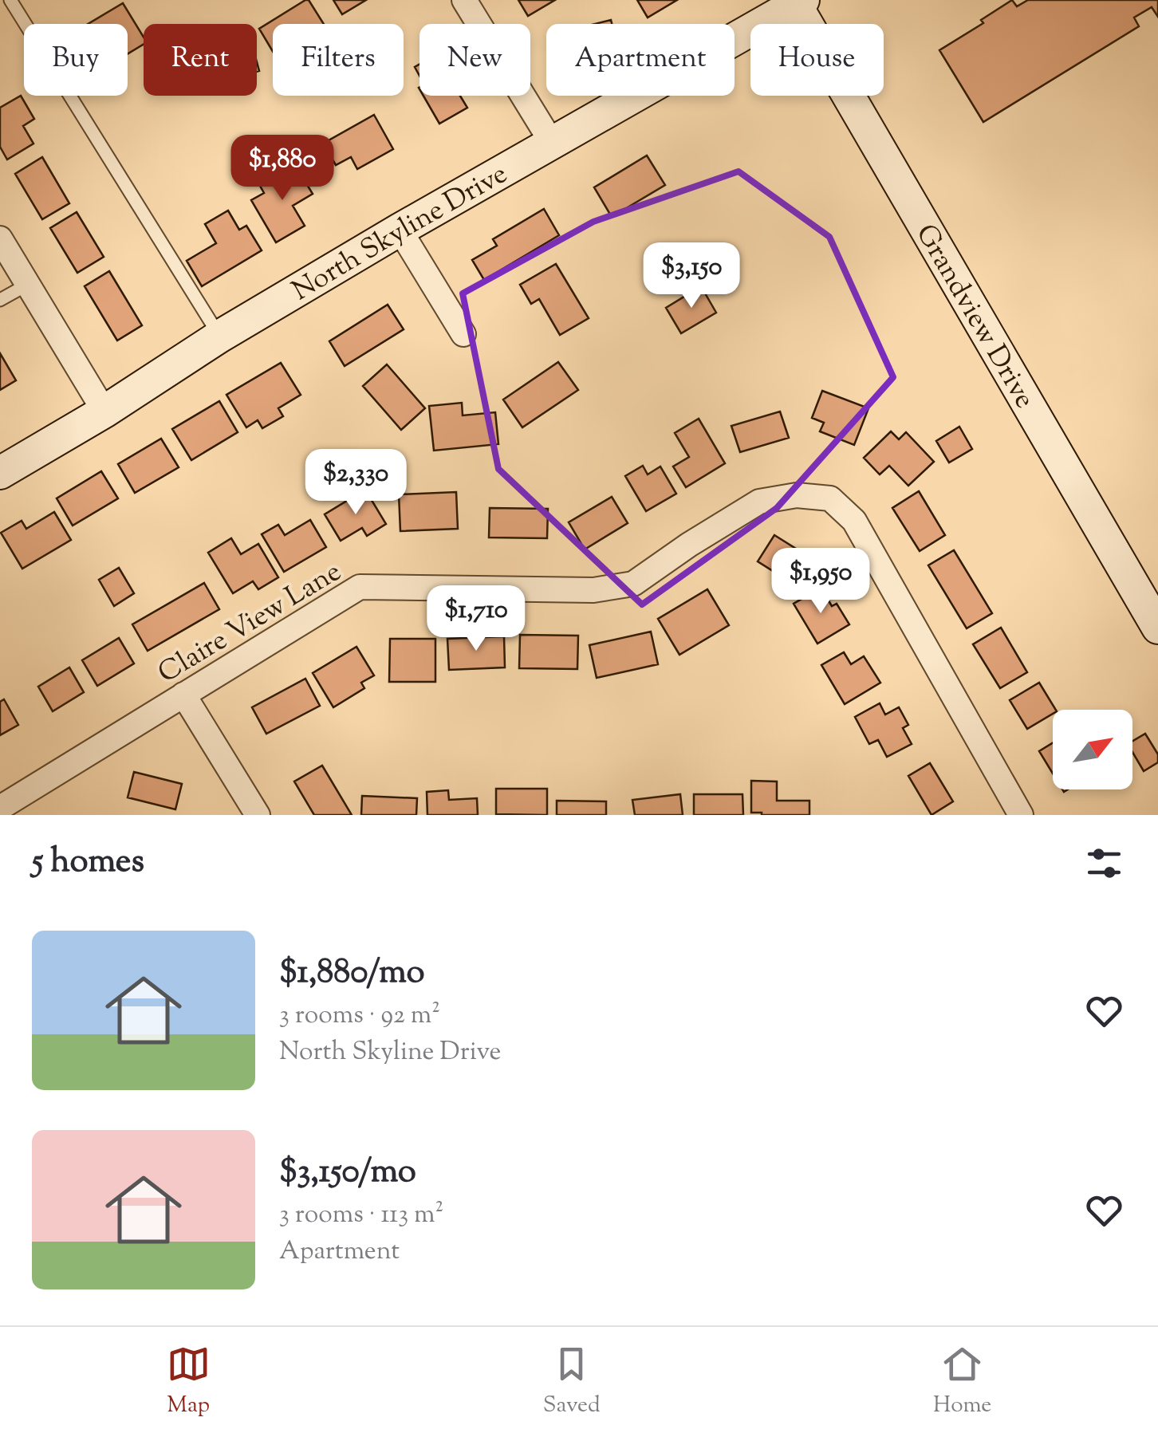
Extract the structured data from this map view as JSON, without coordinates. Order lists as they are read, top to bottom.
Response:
{
  "streets": {
    "main road": ["North Skyline Drive", "Grandview Drive"],
    "street": ["Claire View Lane"]
  },
  "crossings": [
    ["North Skyline Drive", "Grandview Drive"]
  ],
  "north": "top right",
  "page": {
    "chip": [
      "Buy",
      "Rent",
      "Filters",
      "New",
      "Apartment",
      "House"
    ],
    "price": [
      "$1,880",
      "$3,150",
      "$2,330",
      "$1,950",
      "$1,710"
    ],
    "heading": "5 homes",
    "list": [
      {
        "name": "$1,880/mo",
        "note": "3 rooms · 92 m² · North Skyline Drive"
      },
      {
        "name": "$3,150/mo",
        "note": "3 rooms · 113 m² · Apartment"
      }
    ],
    "tabs": ["Map", "Saved", "Home"]
  }
}
